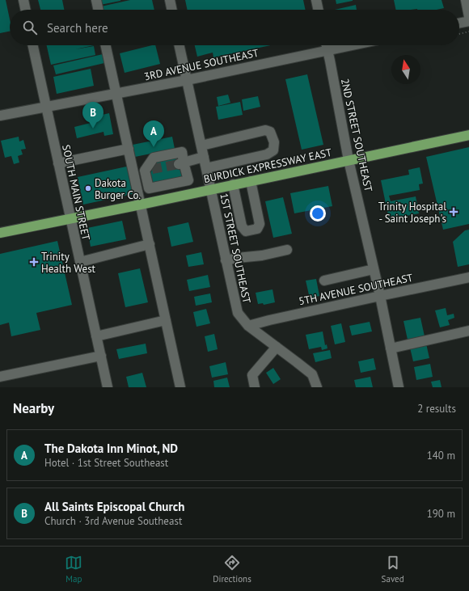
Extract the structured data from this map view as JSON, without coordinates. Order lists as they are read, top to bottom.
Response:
{
  "streets": {
    "main road": ["BURDICK EXPRESSWAY EAST"],
    "street": [
      "3RD AVENUE SOUTHEAST",
      "2ND STREET SOUTHEAST",
      "SOUTH MAIN STREET",
      "1ST STREET SOUTHEAST",
      "5TH AVENUE SOUTHEAST"
    ]
  },
  "crossings": [
    ["3RD AVENUE SOUTHEAST", "2ND STREET SOUTHEAST"],
    ["3RD AVENUE SOUTHEAST", "SOUTH MAIN STREET"],
    ["3RD AVENUE SOUTHEAST", "1ST STREET SOUTHEAST"],
    ["2ND STREET SOUTHEAST", "BURDICK EXPRESSWAY EAST"],
    ["2ND STREET SOUTHEAST", "5TH AVENUE SOUTHEAST"],
    ["BURDICK EXPRESSWAY EAST", "SOUTH MAIN STREET"],
    ["BURDICK EXPRESSWAY EAST", "1ST STREET SOUTHEAST"],
    ["1ST STREET SOUTHEAST", "5TH AVENUE SOUTHEAST"]
  ],
  "places": {
    "other": ["Dakota Burger Co."],
    "health": ["Trinity Hospital - Saint Joseph's", "Trinity Health West"]
  },
  "north": "top",
  "page": {
    "search": "Search here",
    "pins": ["B", "A"],
    "heading": ["Nearby", "2 results"],
    "list": [
      {
        "mark": "A",
        "name": "The Dakota Inn Minot, ND",
        "note": "Hotel · 1st Street Southeast",
        "value": "140 m"
      },
      {
        "mark": "B",
        "name": "All Saints Episcopal Church",
        "note": "Church · 3rd Avenue Southeast",
        "value": "190 m"
      }
    ],
    "nav": ["Map", "Directions", "Saved"]
  }
}
